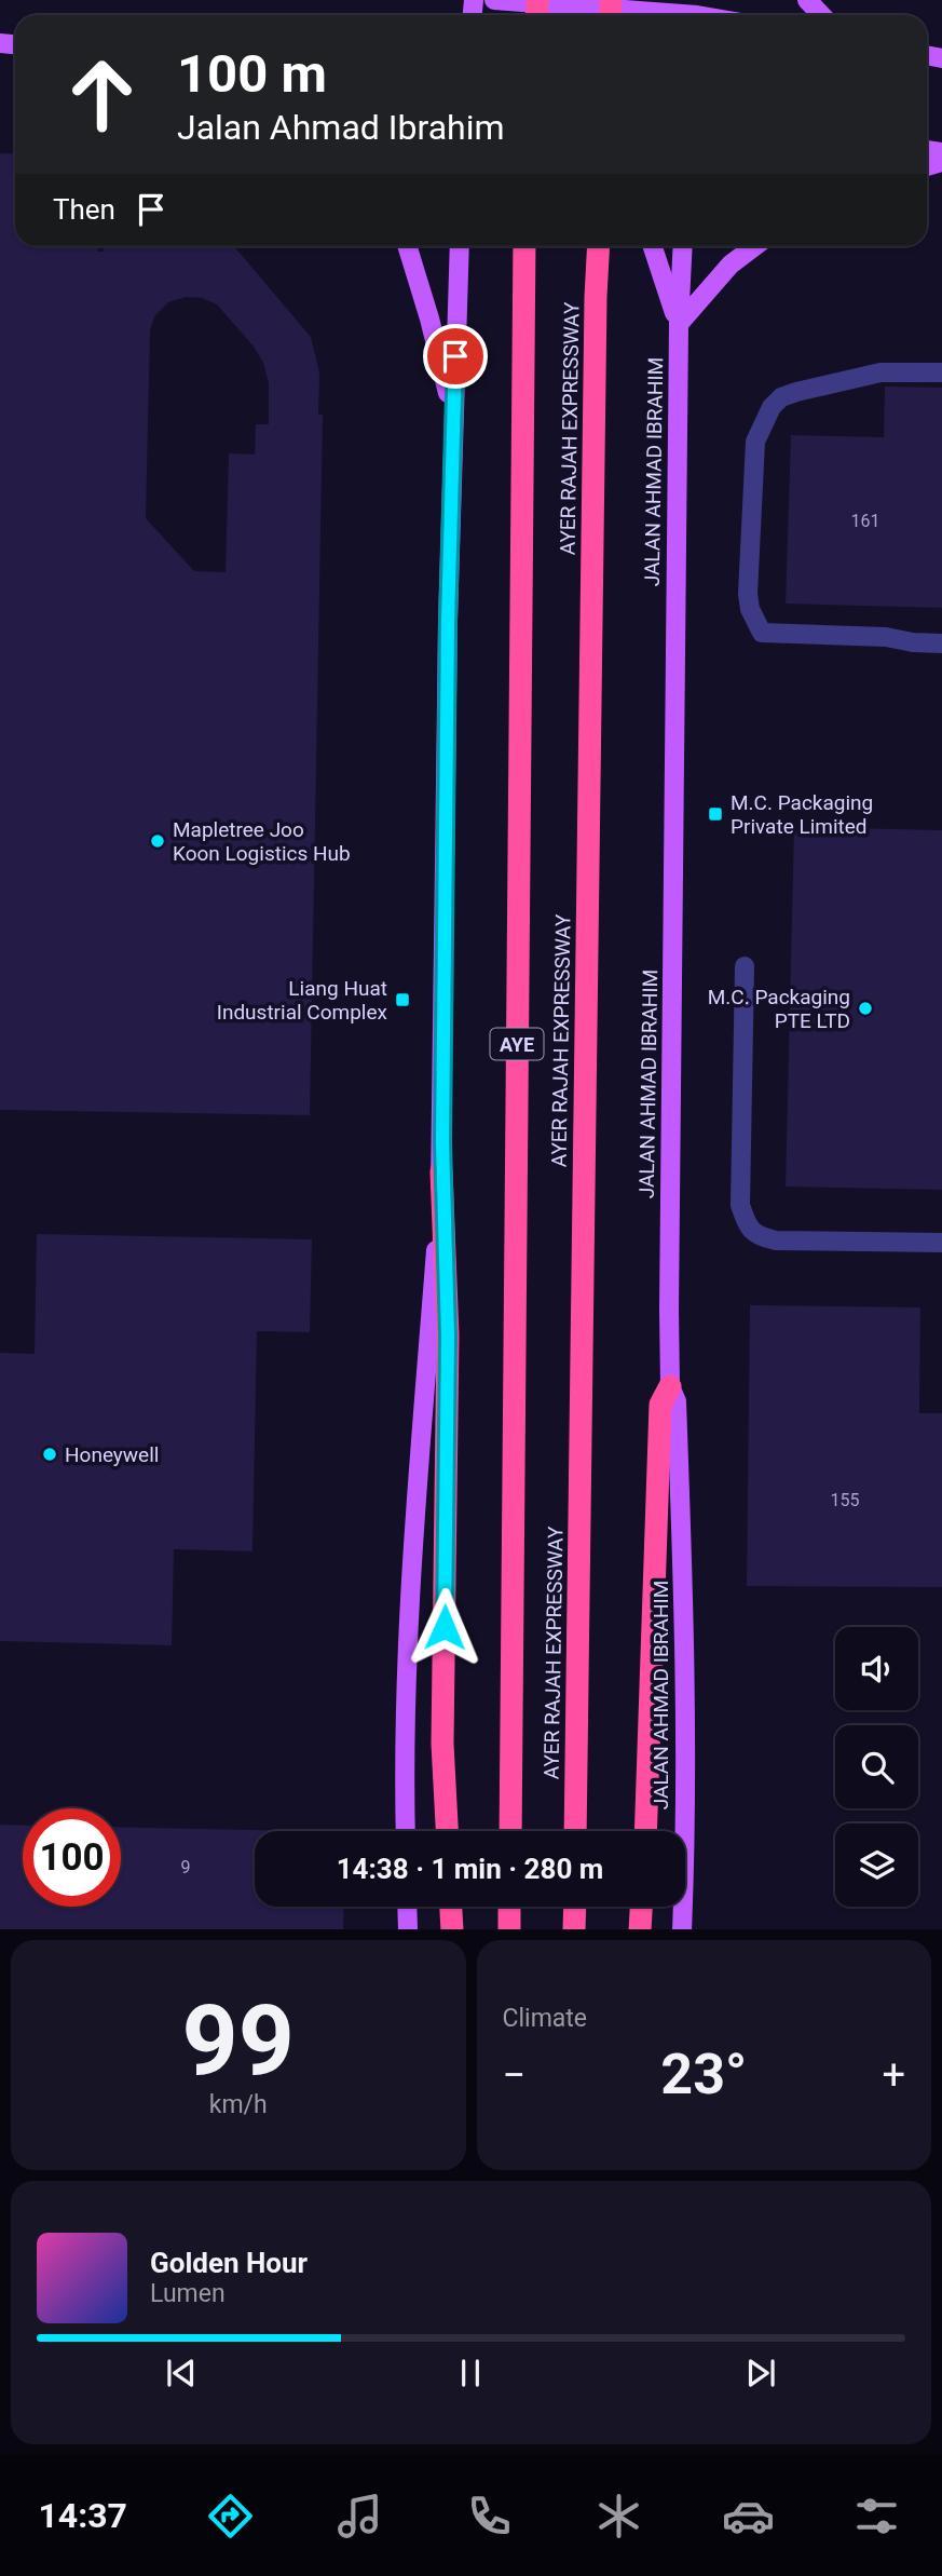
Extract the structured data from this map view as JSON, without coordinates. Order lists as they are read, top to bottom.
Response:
{
  "streets": {
    "highway": ["AYER RAJAH EXPRESSWAY", "AYE"],
    "main road": ["JALAN AHMAD IBRAHIM"]
  },
  "places": {
    "transit": ["M.C. Packaging Private Limited", "Liang Huat Industrial Complex"],
    "other": ["Mapletree Joo Koon Logistics Hub", "M.C. Packaging PTE LTD", "Honeywell"]
  },
  "house_numbers": ["161", "155", "9"],
  "page": {
    "turn": ["100 m", "Jalan Ahmad Ibrahim"],
    "then": "Then",
    "limit": "100",
    "trip": "14:38 · 1 min · 280 m",
    "tile": [
      ["99", "km/h"],
      "Climate"
    ],
    "heat": ["−", "23°", "+"],
    "song": ["Golden Hour", "Lumen"],
    "tabs": "14:37"
  }
}
